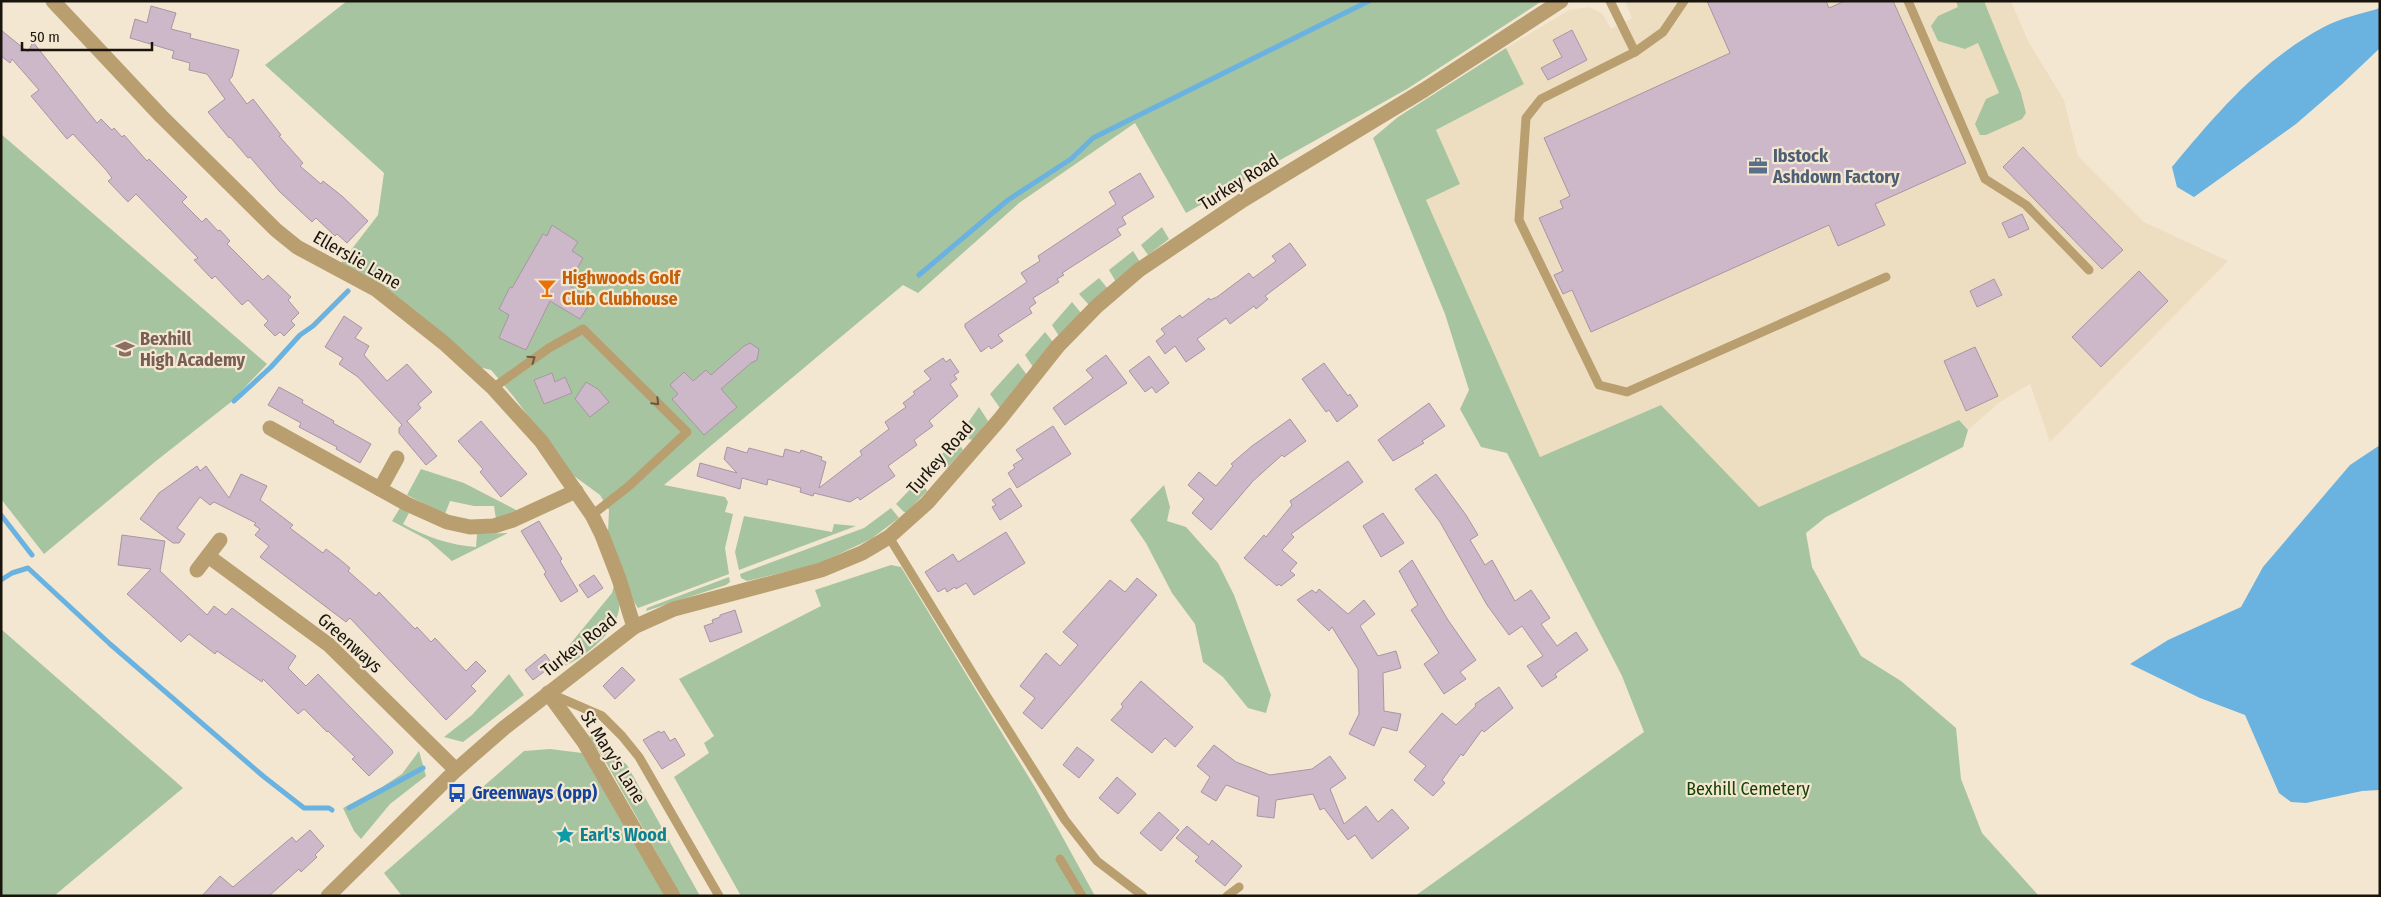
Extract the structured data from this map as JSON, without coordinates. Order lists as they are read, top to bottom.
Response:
{
  "streets": {
    "street": [
      "Turkey Road",
      "Ellerslie Lane",
      "Greenways",
      "St Mary's Lane"
    ]
  },
  "crossings": [
    ["Turkey Road", "Ellerslie Lane"],
    ["Turkey Road", "Greenways"],
    ["Turkey Road", "St Mary's Lane"]
  ],
  "parks": ["Bexhill Cemetery"],
  "places": {
    "office": ["Ibstock Ashdown Factory"],
    "bar": ["Highwoods Golf Club Clubhouse"],
    "school or university": ["Bexhill High Academy"],
    "bus stop": ["Greenways (opp)"],
    "place": ["Earl's Wood"]
  },
  "scale_bar": "50 m"
}
